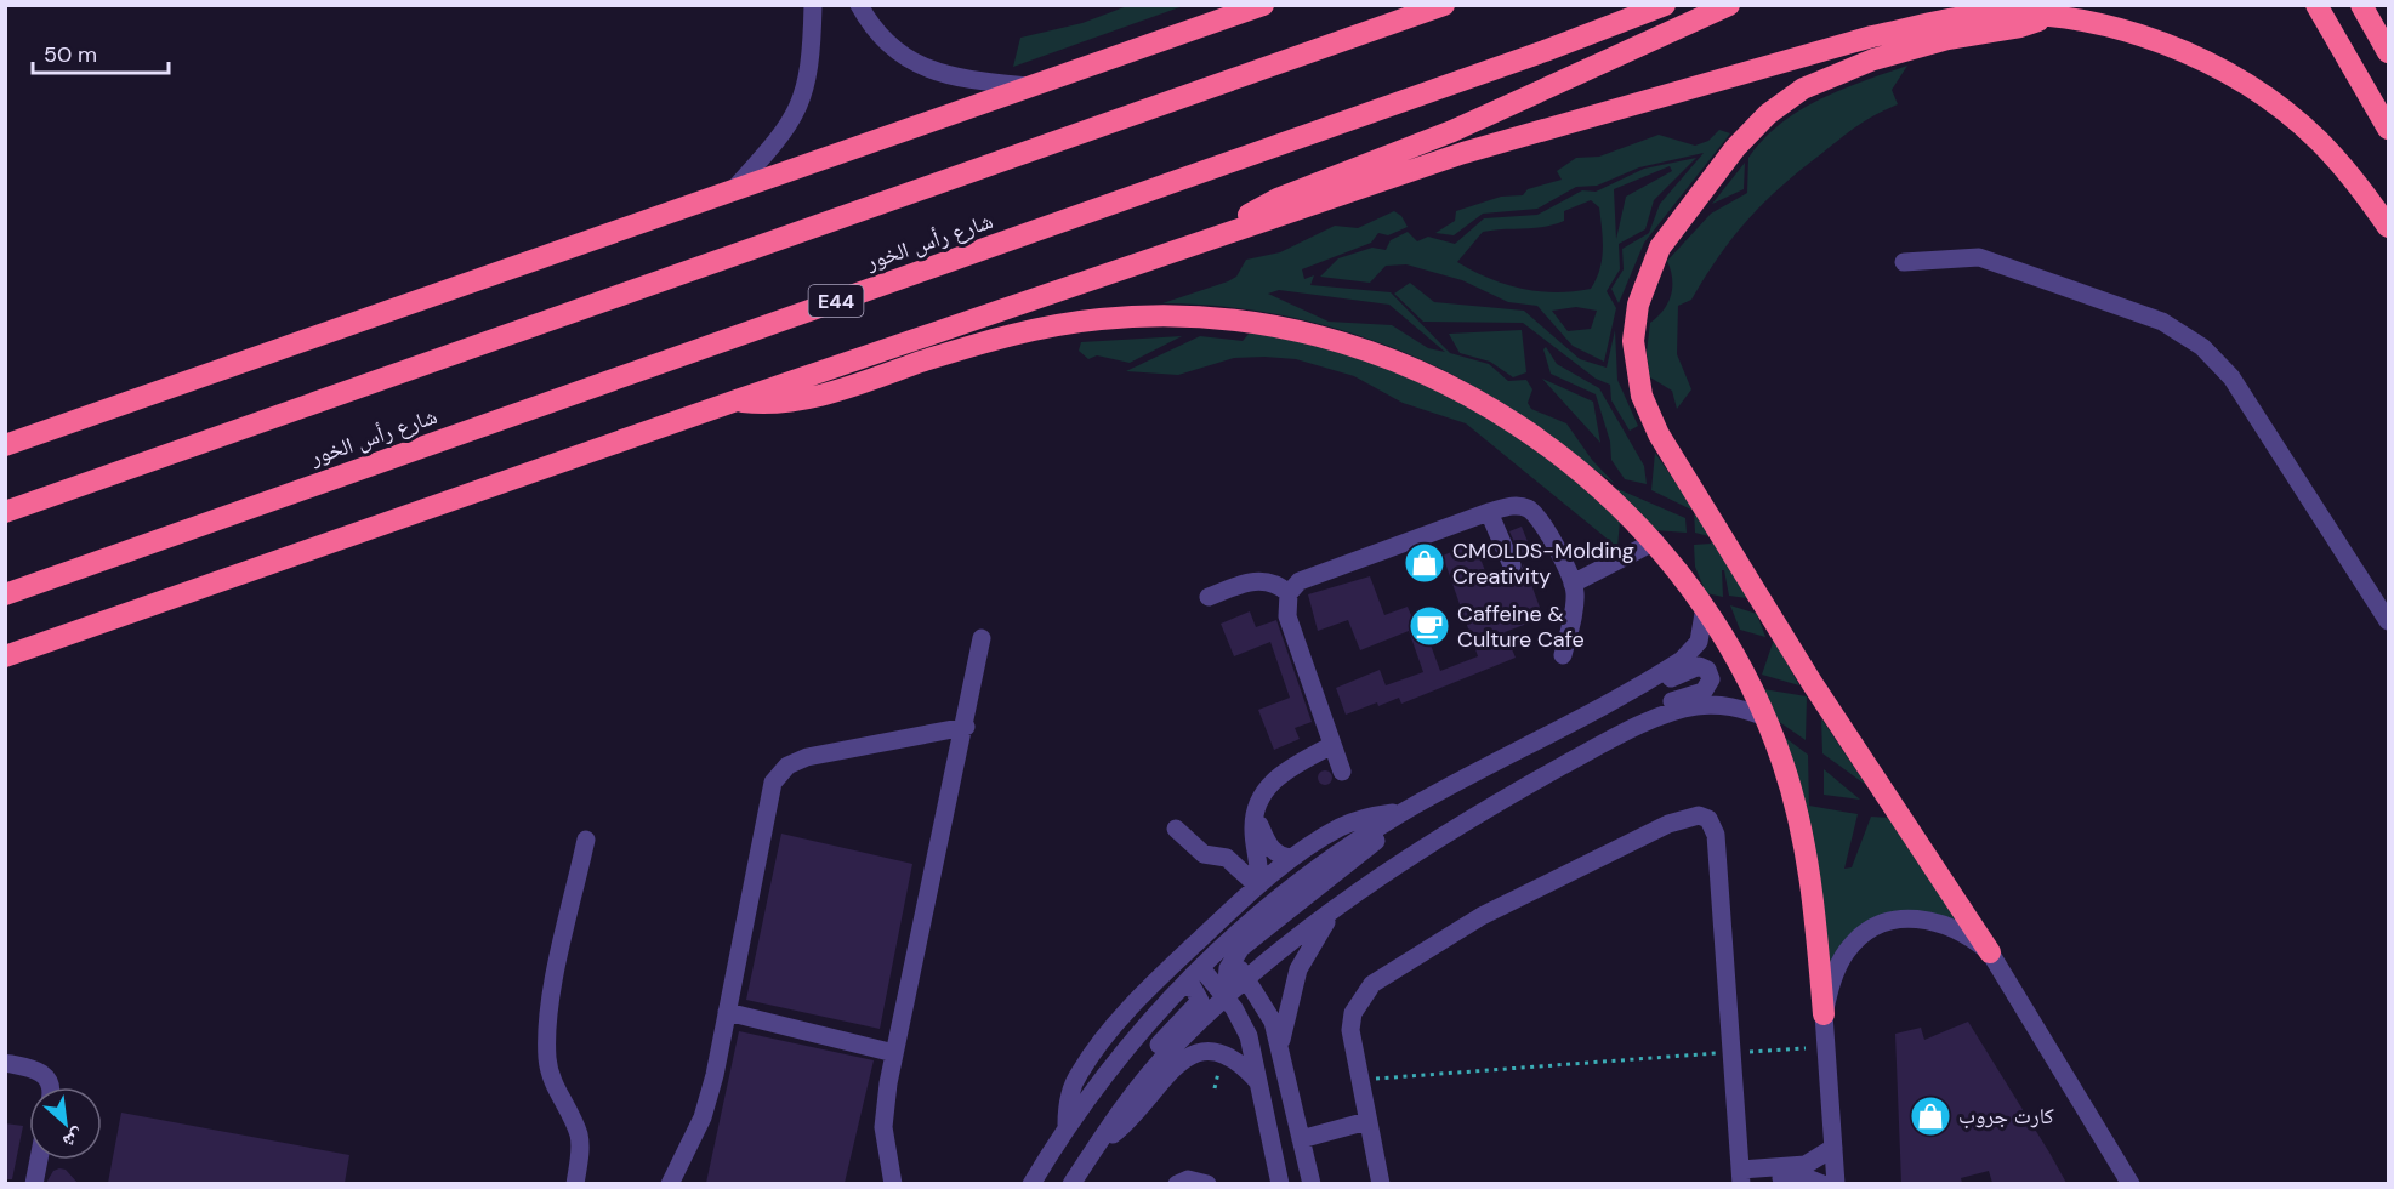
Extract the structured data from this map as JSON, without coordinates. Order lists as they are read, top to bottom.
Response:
{
  "streets": {
    "highway": ["شارع رأس الخور", "E44"]
  },
  "places": {
    "shop": ["CMOLDS-Molding Creativity", "كارت جروب"],
    "cafe": ["Caffeine & Culture Cafe"]
  },
  "scale_bar": "50 m",
  "north": "bottom right"
}
